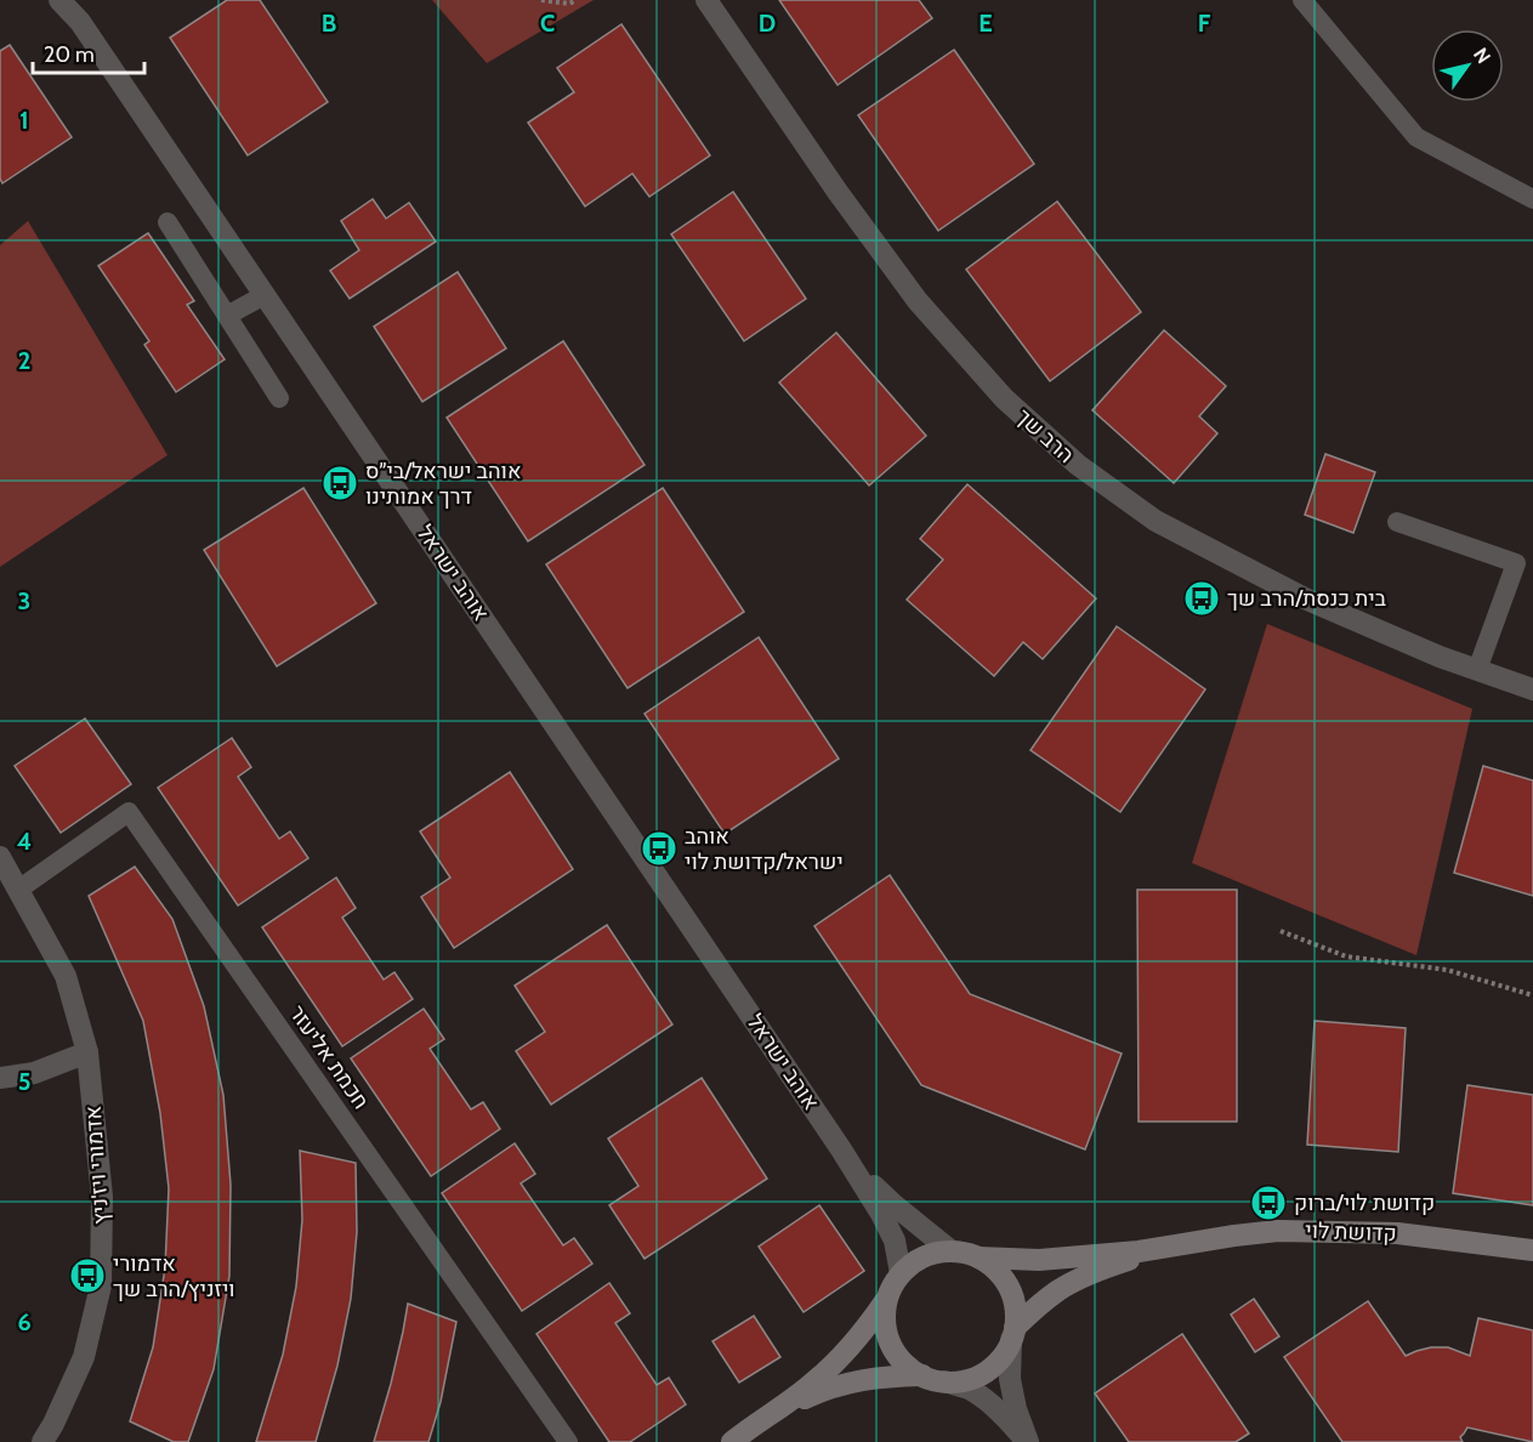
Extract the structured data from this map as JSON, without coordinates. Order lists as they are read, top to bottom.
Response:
{
  "streets": {
    "street": [
      "הרב שך",
      "אוהב ישראל",
      "אדמורי ויז'ניץ",
      "קדושת לוי"
    ],
    "lane": ["חכמת אליעזר"]
  },
  "crossings": [
    ["אוהב ישראל", "קדושת לוי"]
  ],
  "places": {
    "bus stop": [
      "אוהב ישראל/בי״ס דרך אמותינו",
      "בית כנסת/הרב שך",
      "אוהב ישראל/קדושת לוי",
      "קדושת לוי/ברוק",
      "אדמורי ויזניץ/הרב שך"
    ]
  },
  "scale_bar": "20 m",
  "north": "top right",
  "grid": {
    "columns": [
      "B",
      "C",
      "D",
      "E",
      "F"
    ],
    "rows": [
      "1",
      "2",
      "3",
      "4",
      "5",
      "6"
    ]
  }
}
